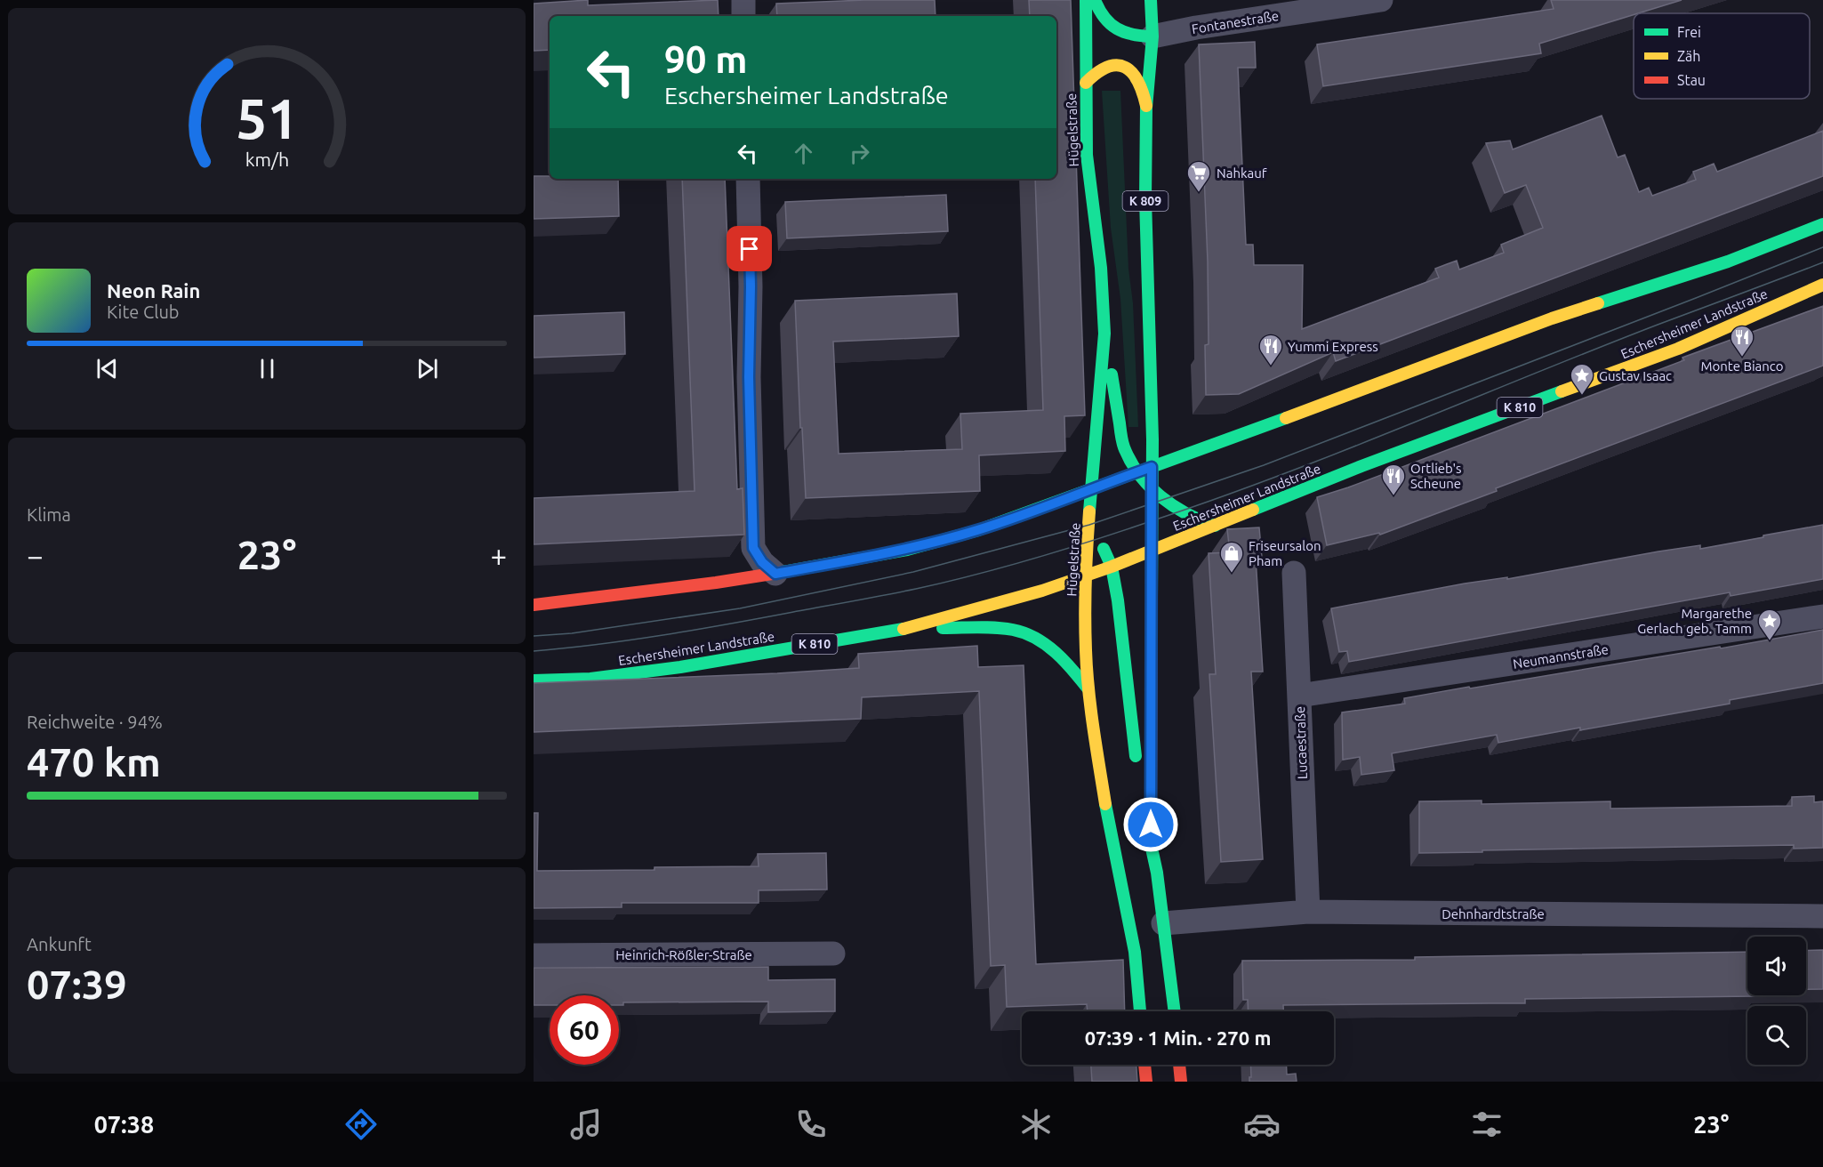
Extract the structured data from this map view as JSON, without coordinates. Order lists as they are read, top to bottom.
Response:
{
  "streets": {
    "main road": [
      "Hügelstraße",
      "K 809",
      "Eschersheimer Landstraße",
      "K 810"
    ],
    "street": [
      "Fontanestraße",
      "Neumannstraße",
      "Lucaestraße",
      "Dehnhardtstraße",
      "Heinrich-Rößler-Straße"
    ]
  },
  "crossings": [
    ["Fontanestraße", "K 809"],
    ["Hügelstraße", "Eschersheimer Landstraße"],
    ["K 809", "Eschersheimer Landstraße"],
    ["Neumannstraße", "Lucaestraße"],
    ["Lucaestraße", "Dehnhardtstraße"]
  ],
  "places": {
    "supermarket": ["Nahkauf"],
    "restaurant": ["Monte Bianco", "Yummi Express", "Ortlieb's Scheune"],
    "place": ["Gustav Isaac", "Margarethe Gerlach geb. Tamm"],
    "shop": ["Friseursalon Pham"]
  },
  "legend": ["Frei", "Zäh", "Stau"],
  "page": {
    "turn": ["90 m", "Eschersheimer Landstraße"],
    "song": ["Neon Rain", "Kite Club"],
    "tile": [
      "Klima",
      ["Reichweite · 94%", "470 km"],
      ["Ankunft", "07:39"]
    ],
    "heat": ["−", "23°", "+"],
    "limit": "60",
    "trip": "07:39 · 1 Min. · 270 m",
    "tabs": ["07:38", "23°"],
    "gauge": ["51", "km/h"]
  }
}
